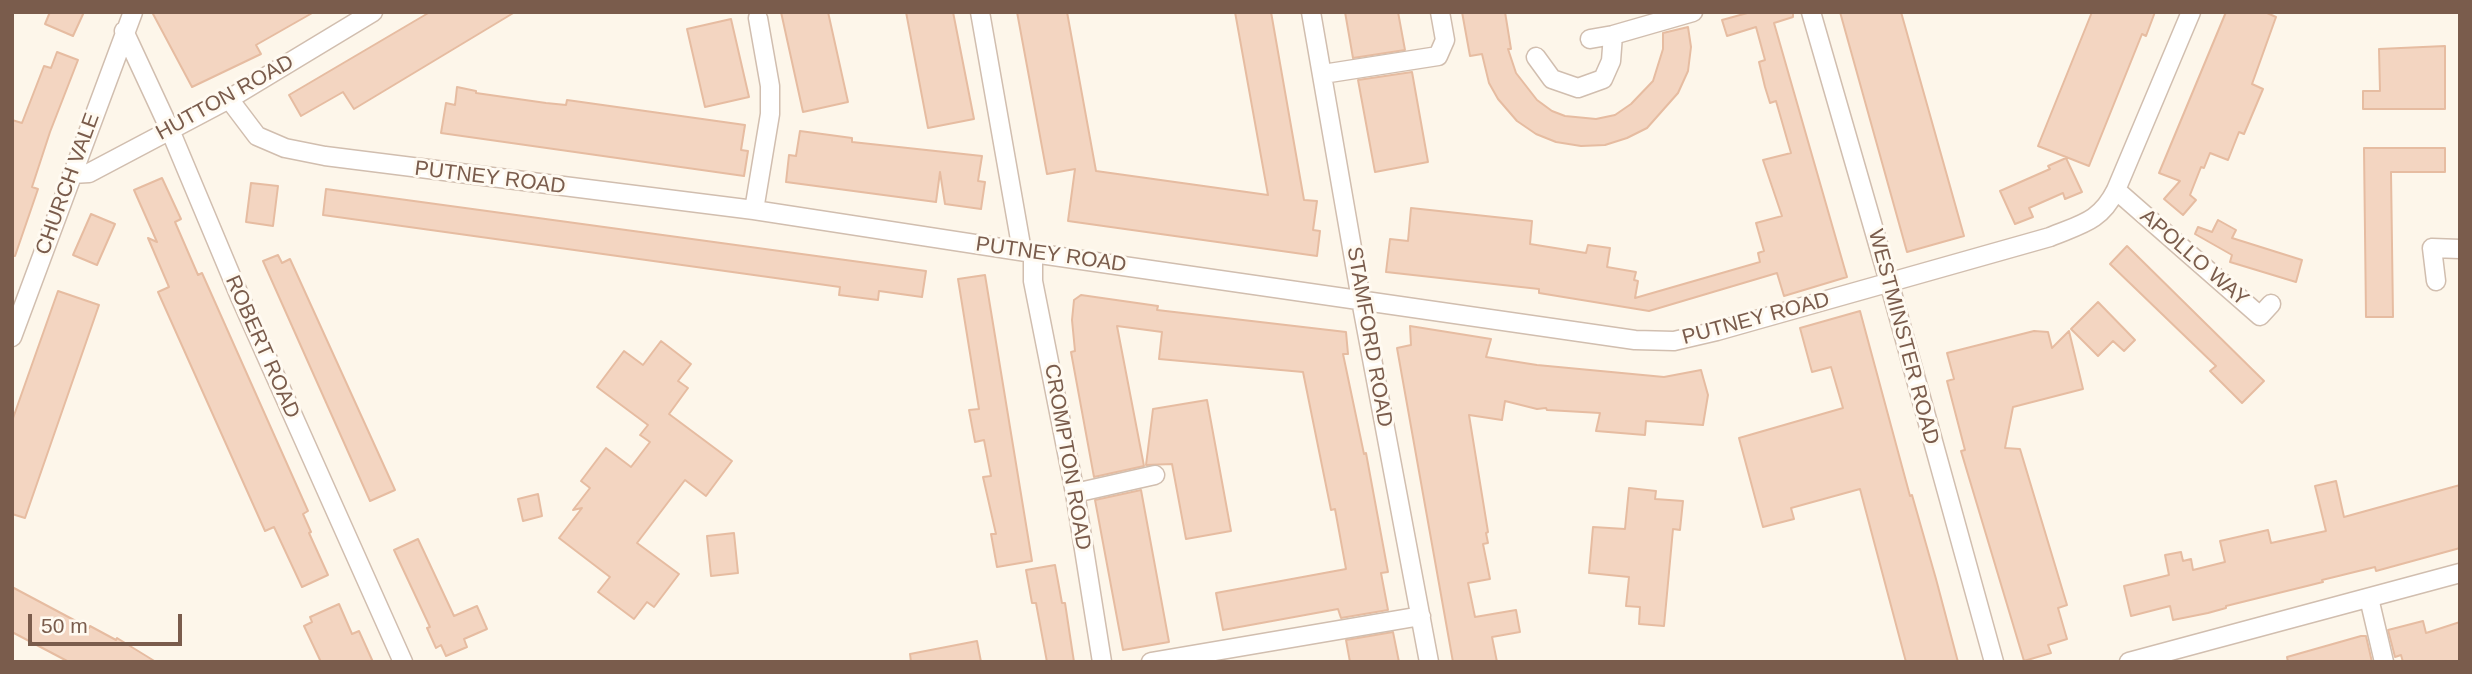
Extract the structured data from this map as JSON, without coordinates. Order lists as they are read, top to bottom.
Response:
{
  "streets": {
    "street": [
      "HUTTON ROAD",
      "PUTNEY ROAD",
      "CHURCH VALE",
      "APOLLO WAY",
      "STAMFORD ROAD",
      "WESTMINSTER ROAD",
      "ROBERT ROAD",
      "CROMPTON ROAD"
    ]
  },
  "crossings": [
    ["HUTTON ROAD", "PUTNEY ROAD"],
    ["HUTTON ROAD", "CHURCH VALE"],
    ["HUTTON ROAD", "ROBERT ROAD"],
    ["PUTNEY ROAD", "APOLLO WAY"],
    ["PUTNEY ROAD", "STAMFORD ROAD"],
    ["PUTNEY ROAD", "WESTMINSTER ROAD"],
    ["PUTNEY ROAD", "CROMPTON ROAD"],
    ["CHURCH VALE", "ROBERT ROAD"]
  ],
  "scale_bar": "50 m"
}
